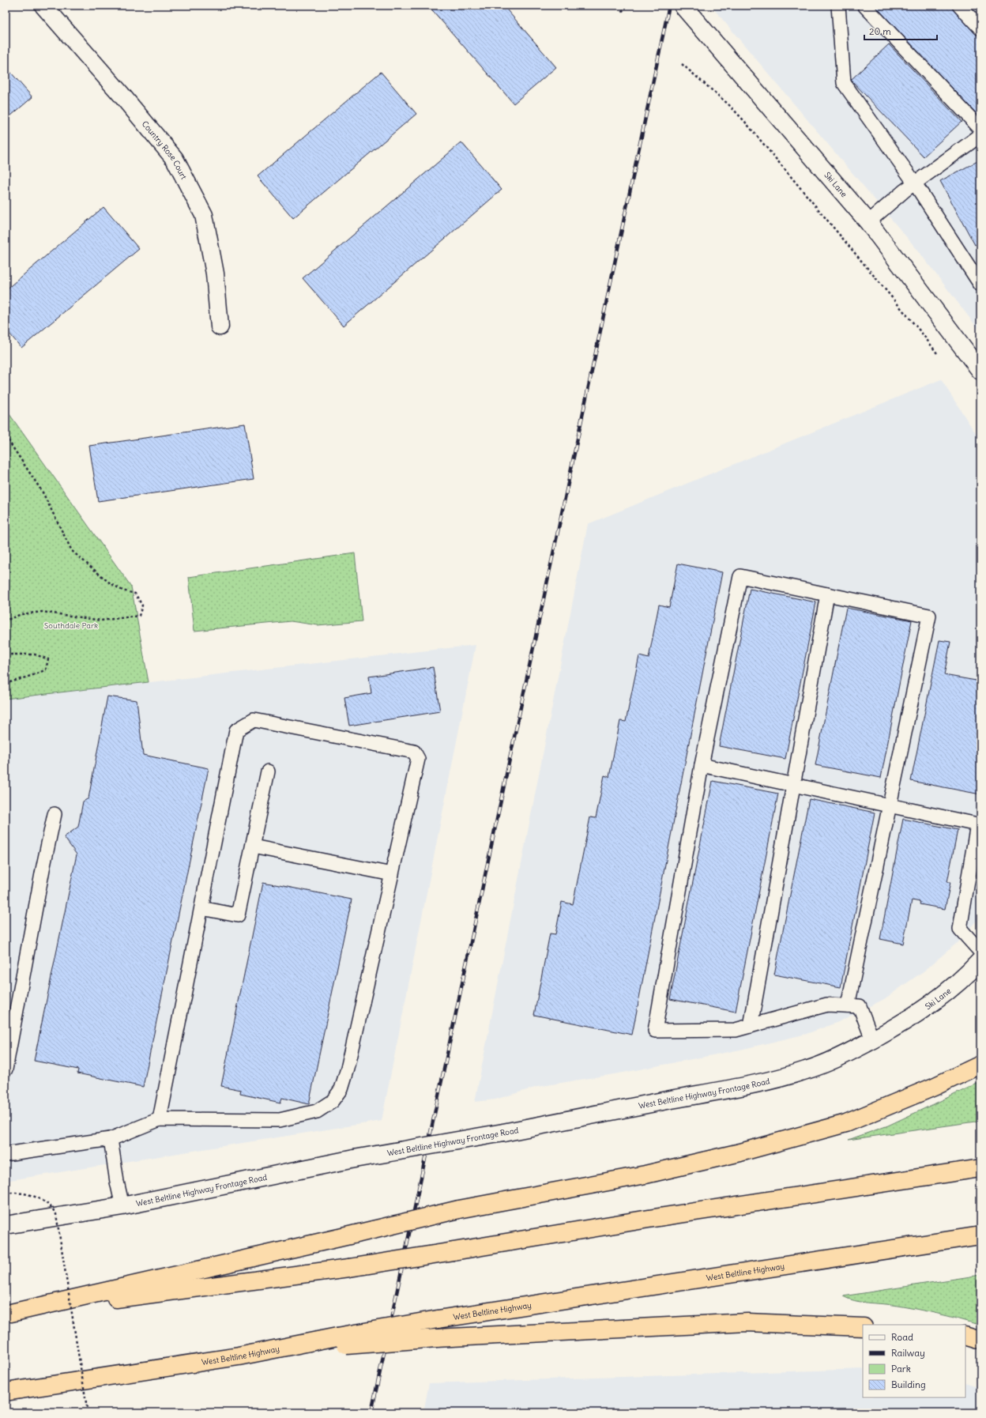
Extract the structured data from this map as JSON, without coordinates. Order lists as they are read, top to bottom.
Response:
{
  "streets": {
    "highway": ["West Beltline Highway"],
    "street": ["Country Rose Court", "Ski Lane", "West Beltline Highway Frontage Road"]
  },
  "crossings": [
    ["Ski Lane", "West Beltline Highway Frontage Road"]
  ],
  "parks": ["Southdale Park"],
  "legend": [
    "Road",
    "Railway",
    "Park",
    "Building"
  ],
  "scale_bar": "20 m"
}
